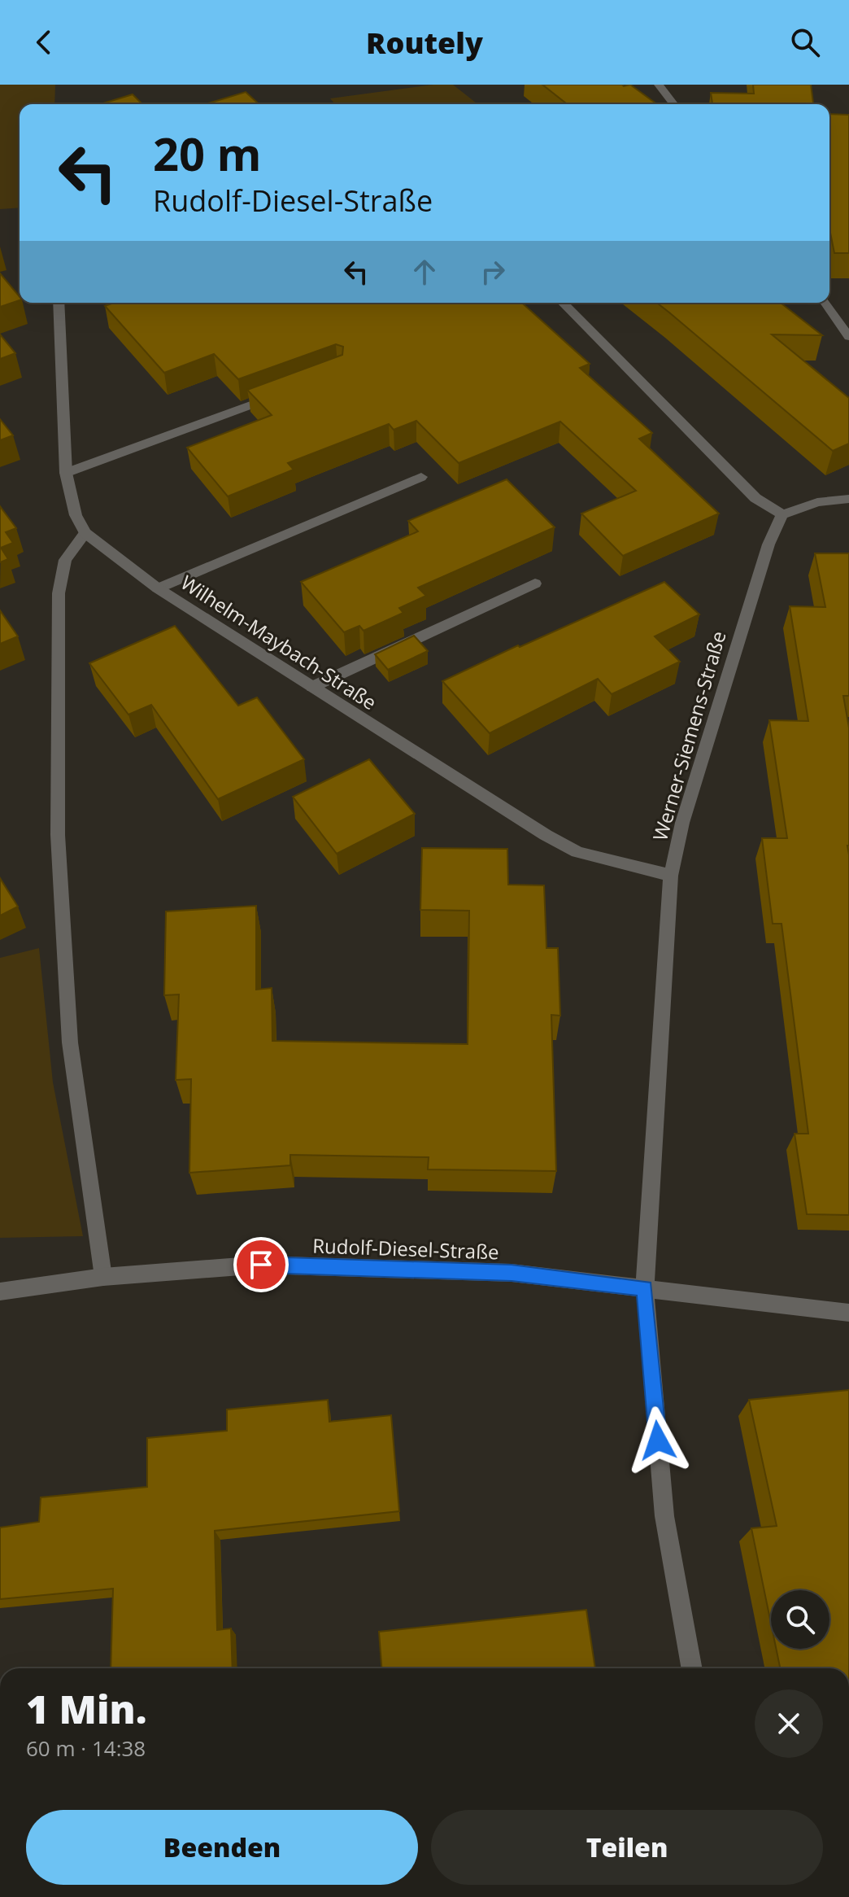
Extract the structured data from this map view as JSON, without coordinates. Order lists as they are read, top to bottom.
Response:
{
  "streets": {
    "street": ["Wilhelm-Maybach-Straße", "Werner-Siemens-Straße", "Rudolf-Diesel-Straße"]
  },
  "crossings": [
    ["Wilhelm-Maybach-Straße", "Werner-Siemens-Straße"],
    ["Werner-Siemens-Straße", "Rudolf-Diesel-Straße"]
  ],
  "page": {
    "header": "Routely",
    "turn": ["20 m", "Rudolf-Diesel-Straße"],
    "heading": ["1 Min.", "60 m · 14:38"],
    "buttons": ["Beenden", "Teilen"]
  }
}
